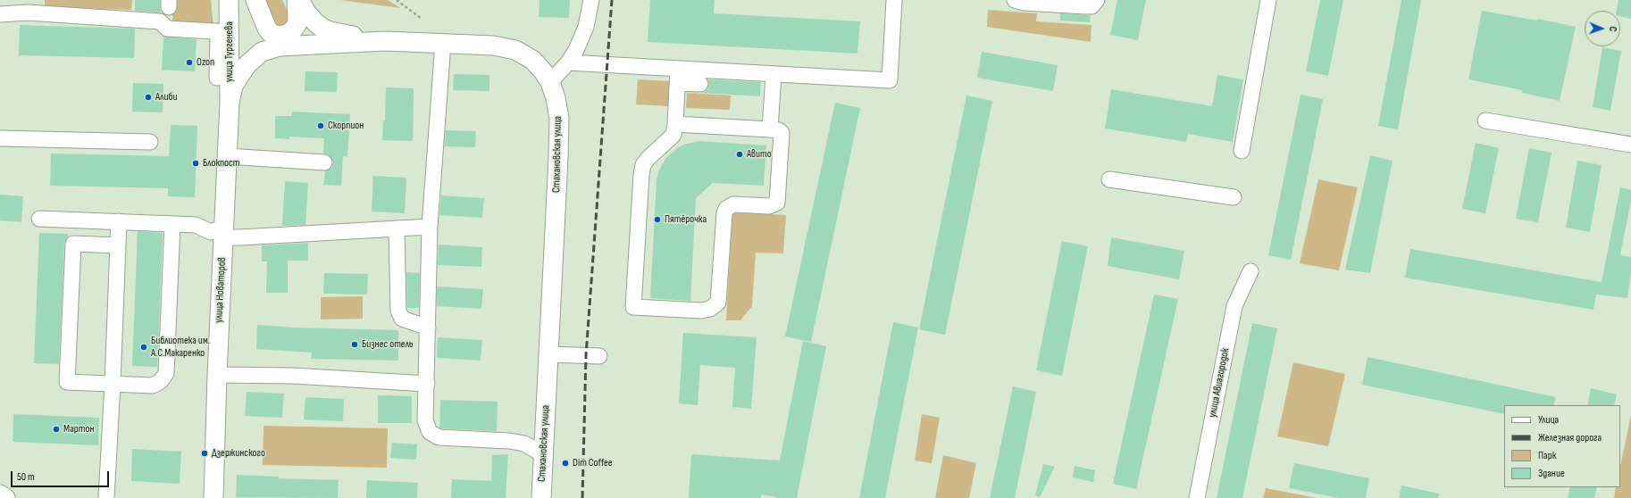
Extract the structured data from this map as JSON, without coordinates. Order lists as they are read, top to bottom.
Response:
{
  "streets": {
    "main road": ["улица Тургенева", "Стахановская улица", "улица Новаторов"],
    "street": ["улица Авиагородок"]
  },
  "crossings": [
    ["улица Тургенева", "Стахановская улица"],
    ["улица Тургенева", "улица Новаторов"],
    ["Стахановская улица", "улица Новаторов"]
  ],
  "places": [
    "Ozon",
    "Алиби",
    "Скорпион",
    "Авито",
    "Блокпост",
    "Пятёрочка",
    "Бизнес отель",
    "Библиотека им. А.С.Макаренко",
    "Мартон",
    "Дзержинского",
    "Dim Coffee"
  ],
  "legend": [
    "Улица",
    "Железная дорога",
    "Парк",
    "Здание"
  ],
  "scale_bar": "50 m",
  "north": "right"
}
